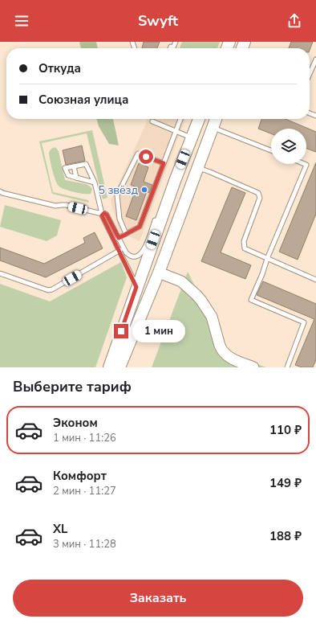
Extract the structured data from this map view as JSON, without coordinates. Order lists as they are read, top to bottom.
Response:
{
  "places": ["5 звёзд"],
  "page": {
    "header": "Swyft",
    "banner": ["Откуда", "Союзная улица"],
    "bubble": "1 мин",
    "heading": "Выберите тариф",
    "list": [
      {
        "name": "Эконом",
        "note": "1 мин · 11:26",
        "value": "110 ₽"
      },
      {
        "name": "Комфорт",
        "note": "2 мин · 11:27",
        "value": "149 ₽"
      },
      {
        "name": "XL",
        "note": "3 мин · 11:28",
        "value": "188 ₽"
      }
    ],
    "buttons": "Заказать"
  }
}
